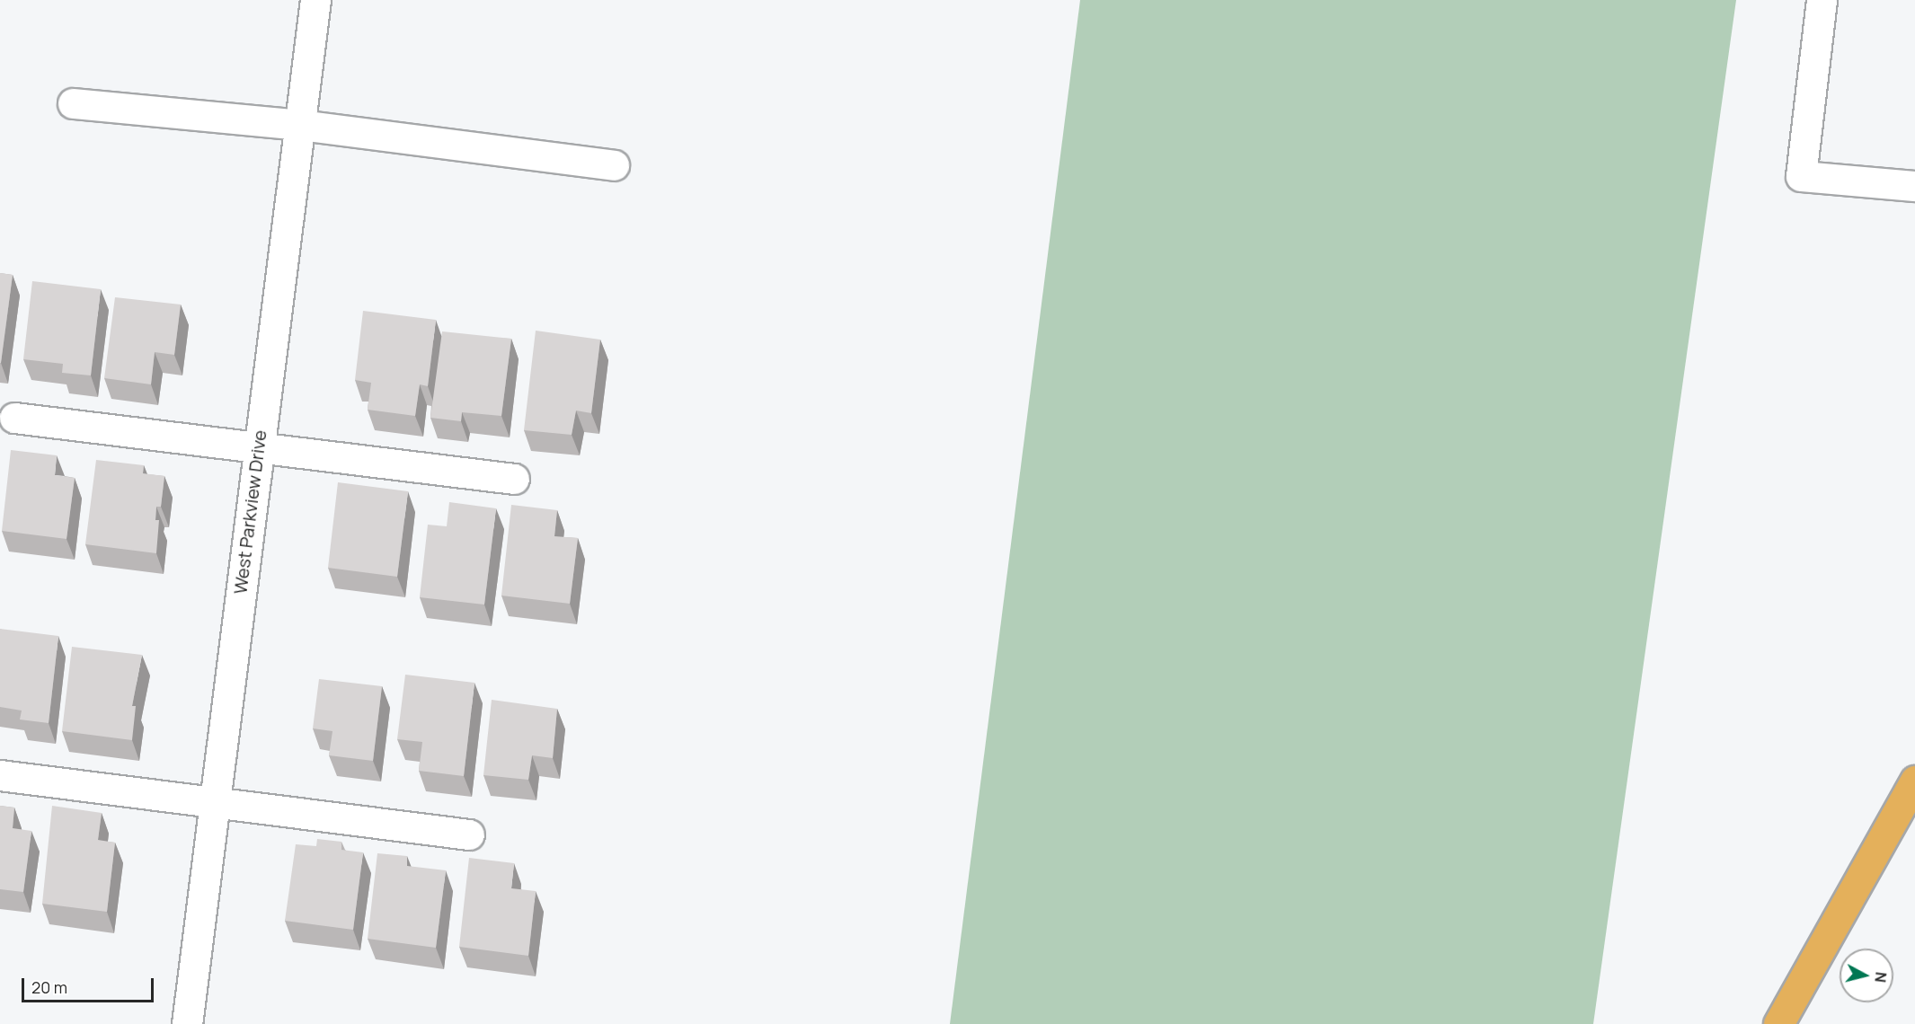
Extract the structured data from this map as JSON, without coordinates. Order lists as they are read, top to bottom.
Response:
{
  "streets": {
    "street": ["West Parkview Drive"]
  },
  "scale_bar": "20 m",
  "north": "right"
}
